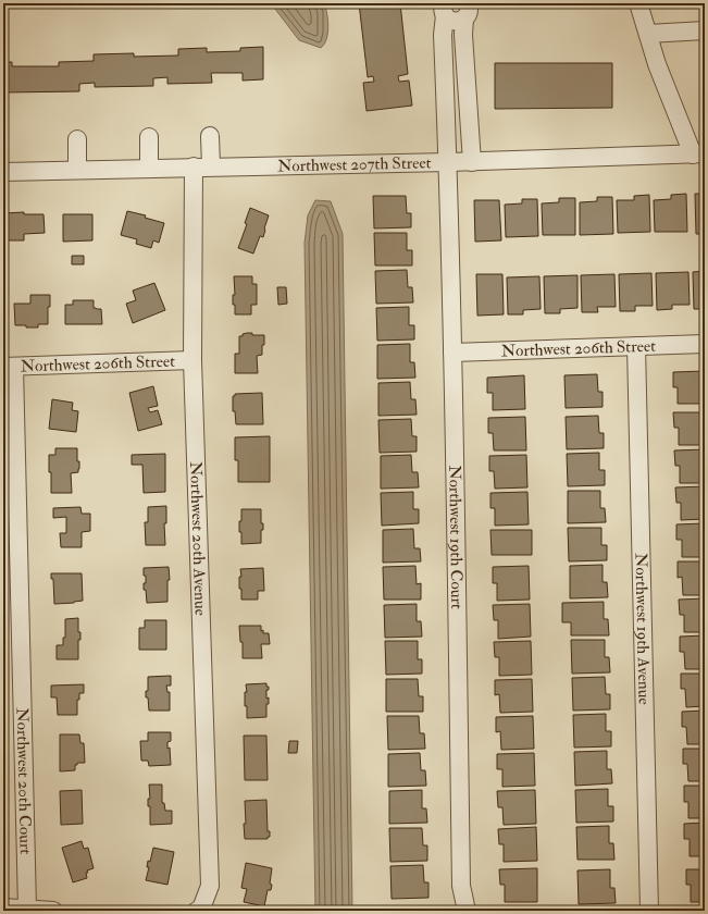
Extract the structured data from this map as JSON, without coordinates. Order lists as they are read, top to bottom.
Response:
{
  "streets": {
    "street": [
      "Northwest 207th Street",
      "Northwest 206th Street",
      "Northwest 19th Court",
      "Northwest 20th Avenue",
      "Northwest 19th Avenue",
      "Northwest 20th Court"
    ]
  },
  "crossings": [
    ["Northwest 207th Street", "Northwest 19th Court"],
    ["Northwest 207th Street", "Northwest 20th Avenue"],
    ["Northwest 206th Street", "Northwest 19th Court"],
    ["Northwest 206th Street", "Northwest 20th Avenue"],
    ["Northwest 206th Street", "Northwest 19th Avenue"],
    ["Northwest 206th Street", "Northwest 20th Court"]
  ]
}
